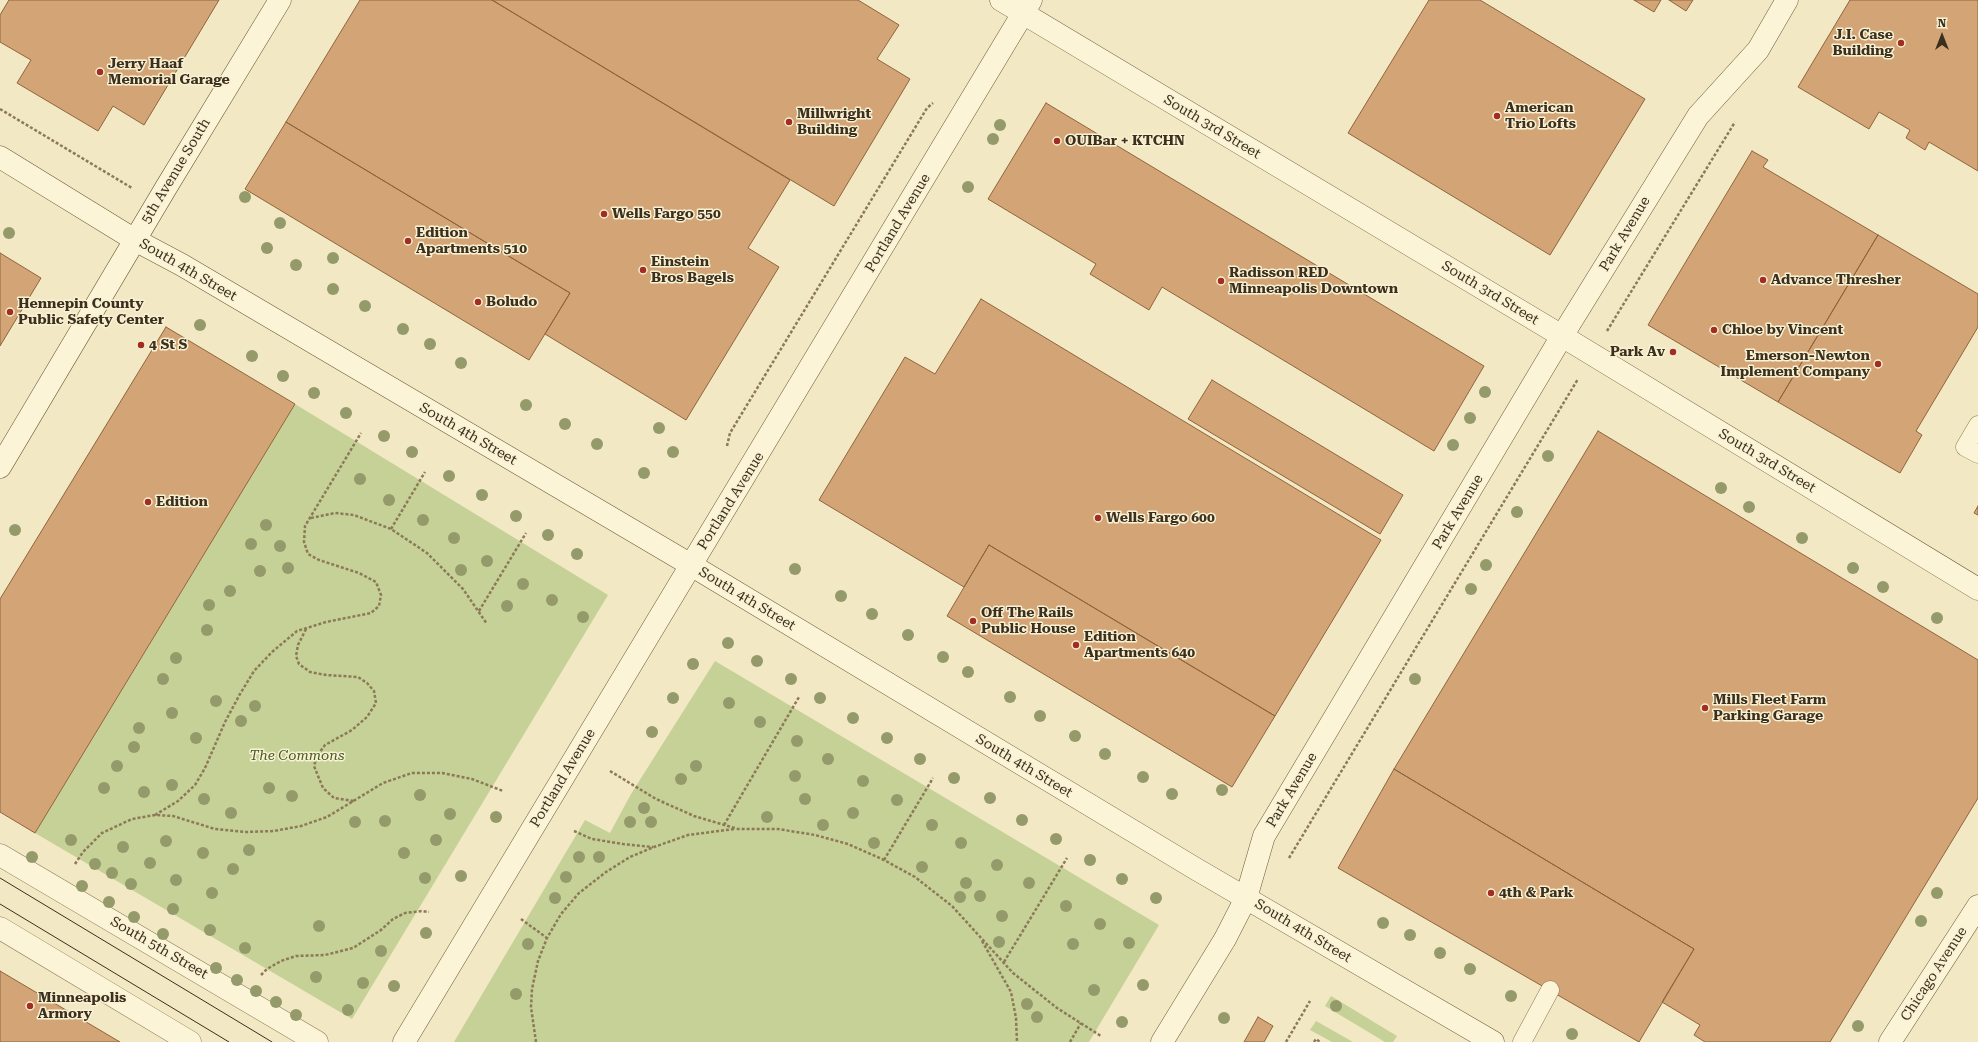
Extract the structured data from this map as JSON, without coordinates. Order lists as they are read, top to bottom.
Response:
{
  "streets": {
    "main road": [
      "South 3rd Street",
      "5th Avenue South",
      "Portland Avenue",
      "Park Avenue",
      "South 4th Street",
      "South 5th Street",
      "Chicago Avenue"
    ]
  },
  "crossings": [
    ["South 3rd Street", "Portland Avenue"],
    ["South 3rd Street", "Park Avenue"],
    ["5th Avenue South", "South 4th Street"],
    ["Portland Avenue", "South 4th Street"],
    ["Park Avenue", "South 4th Street"]
  ],
  "parks": ["The Commons"],
  "places": [
    "J.I. Case Building",
    "Jerry Haaf Memorial Garage",
    "American Trio Lofts",
    "Millwright Building",
    "OUIBar + KTCHN",
    "Wells Fargo 550",
    "Edition Apartments 510",
    "Einstein Bros Bagels",
    "Advance Thresher",
    "Radisson RED Minneapolis Downtown",
    "Boludo",
    "Hennepin County Public Safety Center",
    "Chloe by Vincent",
    "4 St S",
    "Park Av",
    "Emerson-Newton Implement Company",
    "Edition",
    "Wells Fargo 600",
    "Off The Rails Public House",
    "Edition Apartments 640",
    "Mills Fleet Farm Parking Garage",
    "4th & Park",
    "Minneapolis Armory"
  ],
  "north": "top"
}
